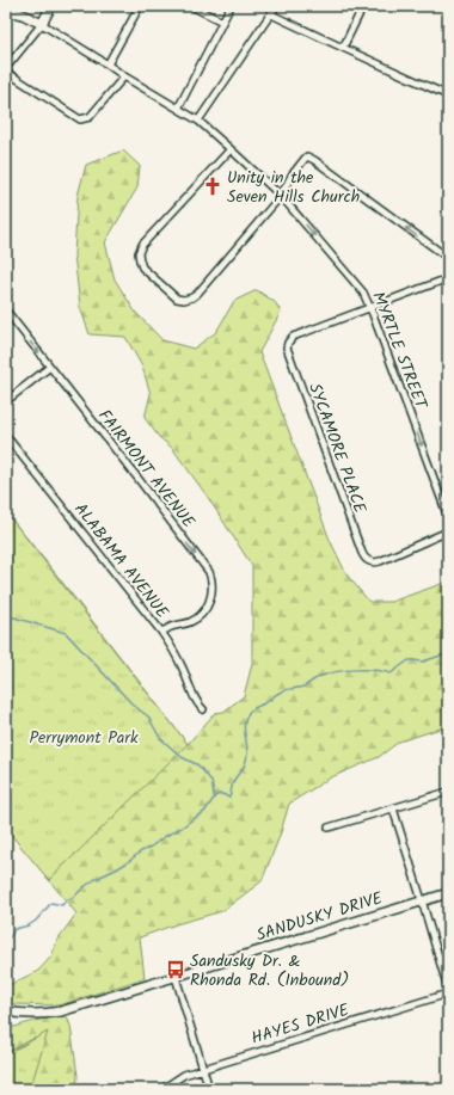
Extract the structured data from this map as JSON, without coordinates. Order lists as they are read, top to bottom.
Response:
{
  "streets": {
    "street": [
      "MYRTLE STREET",
      "SYCAMORE PLACE",
      "FAIRMONT AVENUE",
      "ALABAMA AVENUE",
      "SANDUSKY DRIVE",
      "HAYES DRIVE"
    ]
  },
  "crossings": [
    ["MYRTLE STREET", "SYCAMORE PLACE"],
    ["FAIRMONT AVENUE", "ALABAMA AVENUE"]
  ],
  "one_way": ["MYRTLE STREET", "FAIRMONT AVENUE"],
  "parks": ["Perrymont Park"],
  "places": {
    "church": ["Unity in the Seven Hills Church"],
    "bus stop": ["Sandusky Dr. & Rhonda Rd. (Inbound)"]
  }
}
